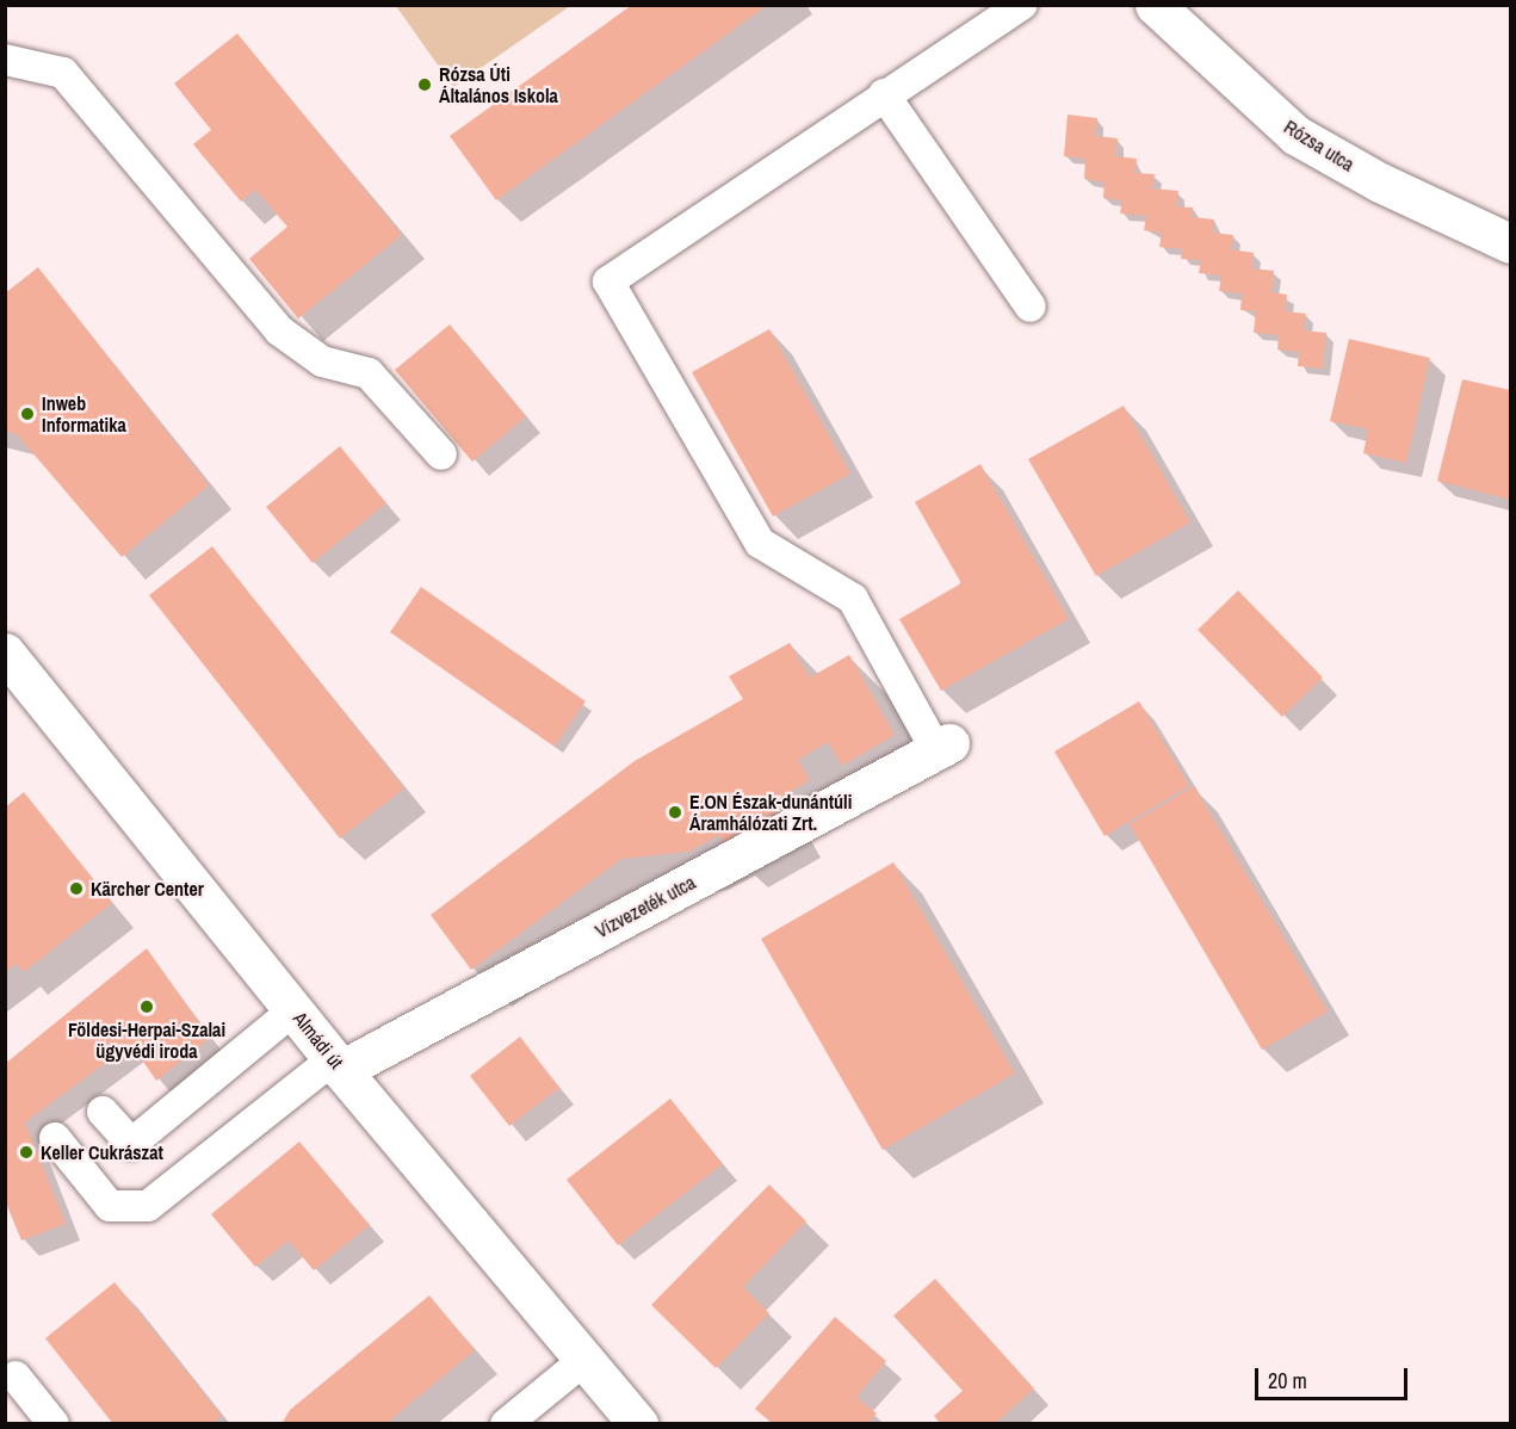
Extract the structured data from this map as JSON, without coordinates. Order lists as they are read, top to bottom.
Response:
{
  "streets": {
    "street": ["Rózsa utca", "Vízvezeték utca", "Almádi út"]
  },
  "crossings": [
    ["Vízvezeték utca", "Almádi út"]
  ],
  "places": [
    "Rózsa Úti Általános Iskola",
    "Inweb Informatika",
    "E.ON Észak-dunántúli Áramhálózati Zrt.",
    "Kärcher Center",
    "Földesi-Herpai-Szalai ügyvédi iroda",
    "Keller Cukrászat"
  ],
  "scale_bar": "20 m"
}
